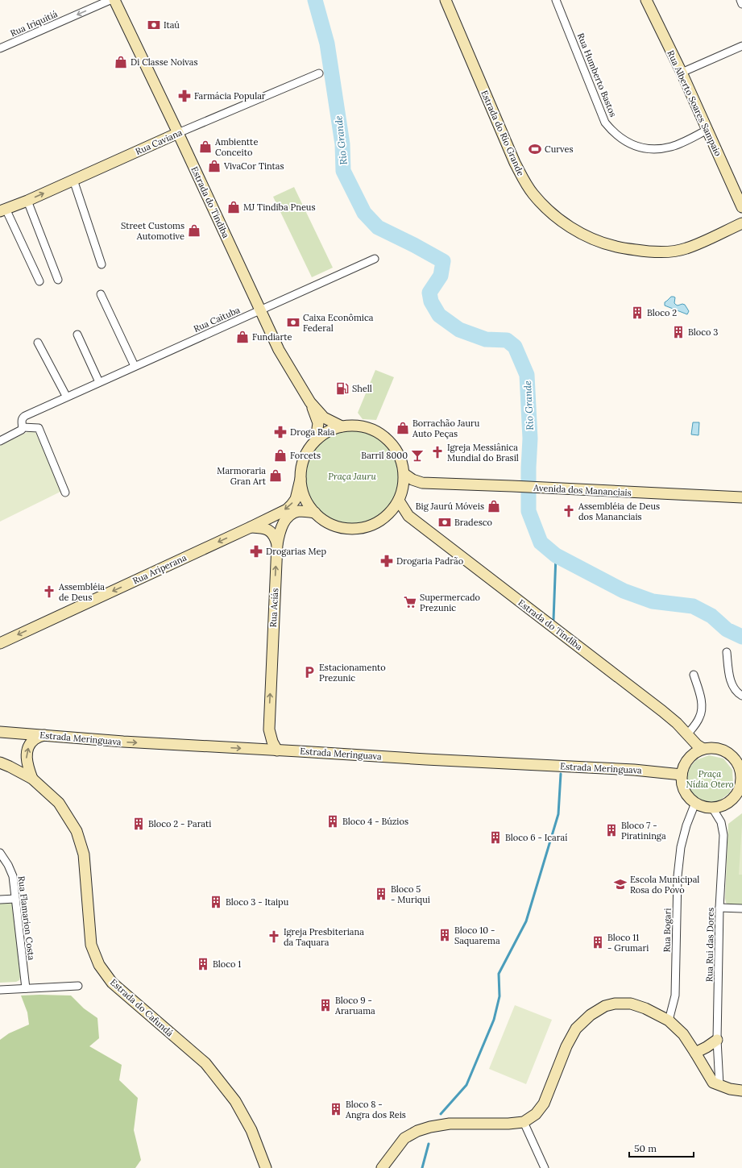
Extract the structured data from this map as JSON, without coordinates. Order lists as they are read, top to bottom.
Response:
{
  "streets": {
    "street": [
      "Rua Iriquitiá",
      "Rua Humberto Bastos",
      "Rua Alberto Soares Sampaio",
      "Estrada do Rio Grande",
      "Rua Caviana",
      "Estrada do Tindiba",
      "Rua Caituba",
      "Avenida dos Mananciais",
      "Rua Ariperana",
      "Rua Aciás",
      "Estrada Meringuava",
      "Rua Flamarion Costa",
      "Rua Bogari",
      "Rua Rui das Dores",
      "Estrada do Cafundá"
    ]
  },
  "crossings": [
    ["Rua Humberto Bastos", "Rua Alberto Soares Sampaio"],
    ["Rua Caviana", "Estrada do Tindiba"],
    ["Estrada do Tindiba", "Rua Caituba"],
    ["Estrada do Tindiba", "Avenida dos Mananciais"],
    ["Estrada do Tindiba", "Rua Ariperana"],
    ["Estrada do Tindiba", "Rua Aciás"],
    ["Estrada do Tindiba", "Estrada Meringuava"],
    ["Estrada do Tindiba", "Rua Bogari"],
    ["Estrada do Tindiba", "Rua Rui das Dores"],
    ["Avenida dos Mananciais", "Rua Ariperana"],
    ["Avenida dos Mananciais", "Rua Aciás"],
    ["Rua Ariperana", "Rua Aciás"],
    ["Rua Aciás", "Estrada Meringuava"],
    ["Estrada Meringuava", "Rua Bogari"],
    ["Estrada Meringuava", "Rua Rui das Dores"],
    ["Rua Bogari", "Rua Rui das Dores"]
  ],
  "one_way": ["Rua Iriquitiá", "Rua Ariperana", "Rua Aciás"],
  "water": ["Rio Grande"],
  "parks": ["Praça Jauru", "Praça Nídia Otero"],
  "places": {
    "bank": ["Itaú", "Caixa Econômica Federal", "Bradesco"],
    "shop": [
      "Di Classe Noivas",
      "Ambientte Conceito",
      "VivaCor Tintas",
      "MJ Tindiba Pneus",
      "Street Customs Automotive",
      "Fundiarte",
      "Borrachão Jauru Auto Peças",
      "Forcets",
      "Marmoraria Gran Art",
      "Big Jaurú Móveis"
    ],
    "pharmacy": [
      "Farmácia Popular",
      "Droga Raia",
      "Drogarias Mep",
      "Drogaria Padrão"
    ],
    "sports": ["Curves"],
    "building": [
      "Bloco 2",
      "Bloco 3",
      "Bloco 4 - Búzios",
      "Bloco 2 - Parati",
      "Bloco 7 - Piratininga",
      "Bloco 6 - Icaraí",
      "Bloco 5 - Muriqui",
      "Bloco 3 - Itaipu",
      "Bloco 10 - Saquarema",
      "Bloco 11 - Grumari",
      "Bloco 1",
      "Bloco 9 - Araruama",
      "Bloco 8 - Angra dos Reis"
    ],
    "fuel station": ["Shell"],
    "church": [
      "Igreja Messiânica Mundial do Brasil",
      "Assembléia de Deus dos Mananciais",
      "Assembléia de Deus",
      "Igreja Presbiteriana da Taquara"
    ],
    "bar": ["Barril 8000"],
    "supermarket": ["Supermercado Prezunic"],
    "parking": ["Estacionamento Prezunic"],
    "school or university": ["Escola Municipal Rosa do Povo"]
  },
  "scale_bar": "50 m"
}
